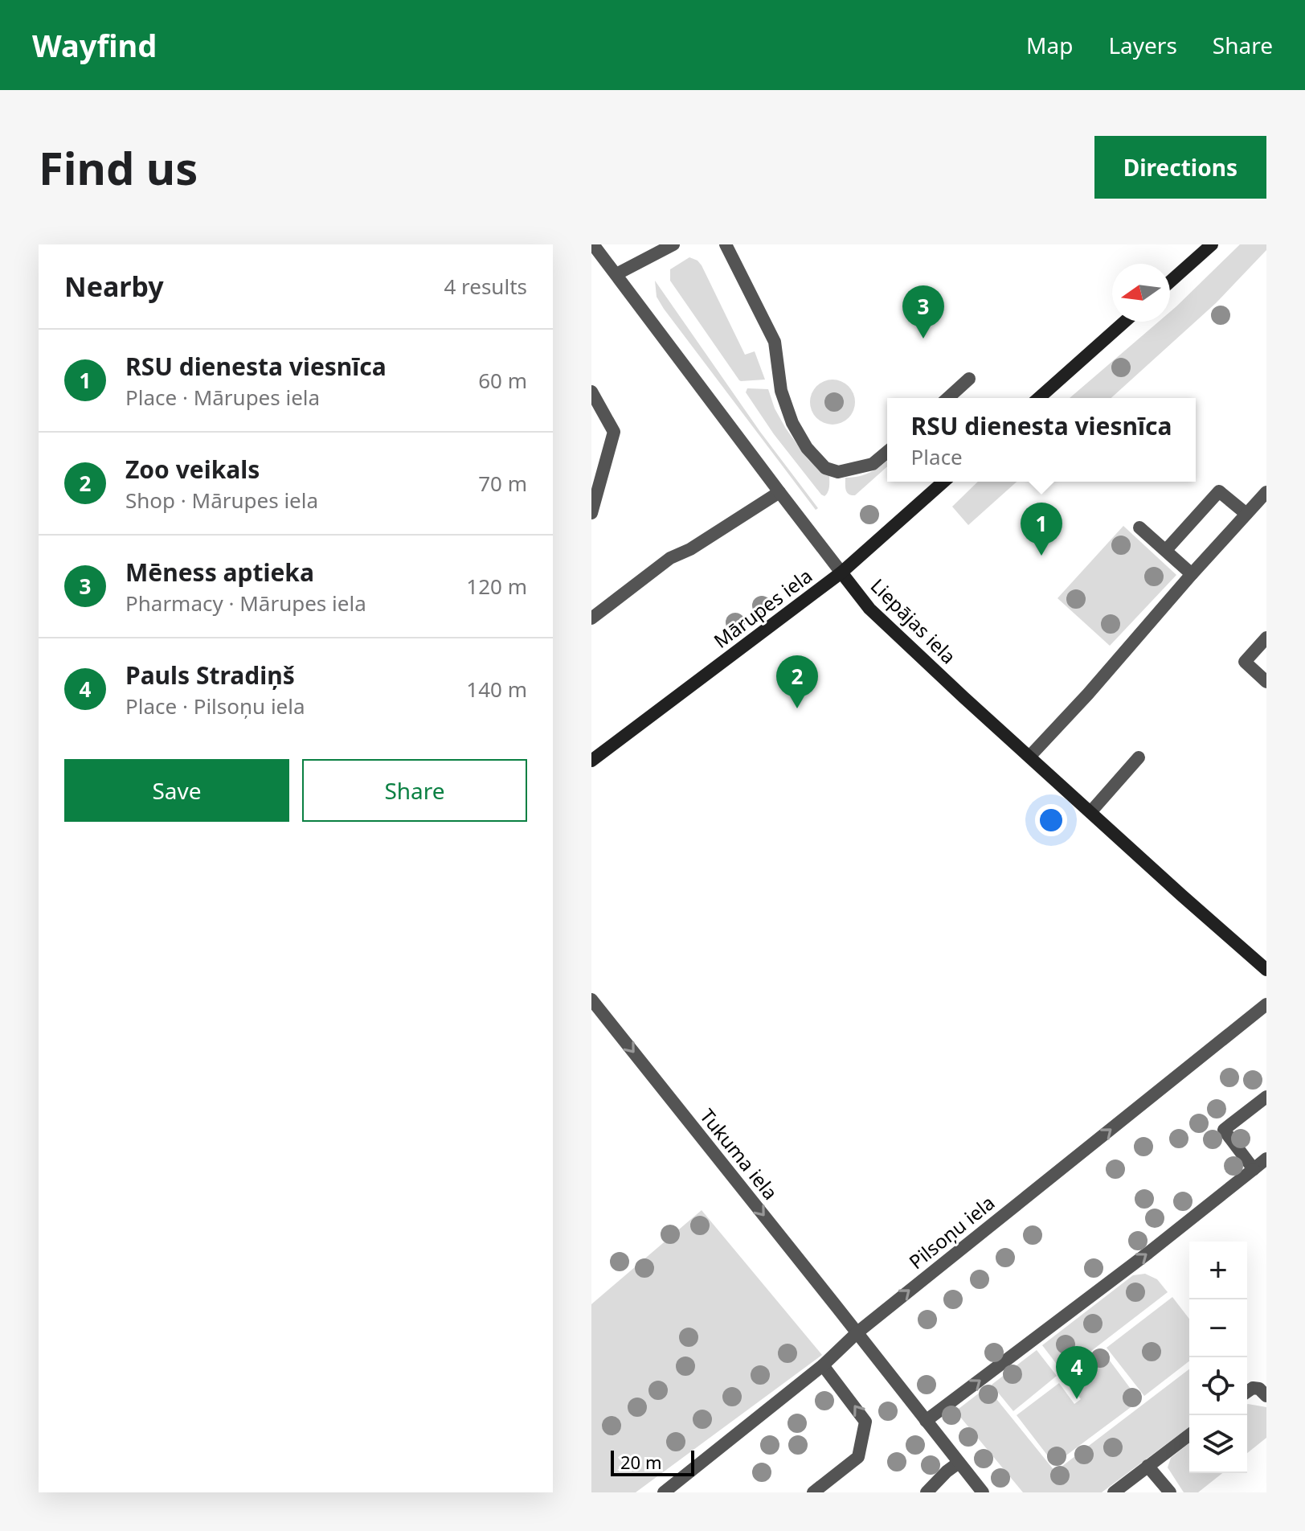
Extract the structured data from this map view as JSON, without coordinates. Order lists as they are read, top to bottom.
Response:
{
  "streets": {
    "street": [
      "Mārupes iela",
      "Liepājas iela",
      "Tukuma iela",
      "Pilsoņu iela"
    ]
  },
  "crossings": [
    ["Mārupes iela", "Liepājas iela"],
    ["Tukuma iela", "Pilsoņu iela"]
  ],
  "one_way": ["Tukuma iela", "Pilsoņu iela"],
  "scale_bar": "20 m",
  "north": "left",
  "page": {
    "header": "Wayfind",
    "nav": ["Map", "Layers", "Share"],
    "buttons": [
      "Directions",
      ["Save", "Share"]
    ],
    "title": "Find us",
    "heading": ["Nearby", "4 results"],
    "pins": [
      "3",
      "1",
      "2",
      "4"
    ],
    "list": [
      {
        "mark": "1",
        "name": "RSU dienesta viesnīca",
        "note": "Place · Mārupes iela",
        "value": "60 m"
      },
      {
        "mark": "2",
        "name": "Zoo veikals",
        "note": "Shop · Mārupes iela",
        "value": "70 m"
      },
      {
        "mark": "3",
        "name": "Mēness aptieka",
        "note": "Pharmacy · Mārupes iela",
        "value": "120 m"
      },
      {
        "mark": "4",
        "name": "Pauls Stradiņš",
        "note": "Place · Pilsoņu iela",
        "value": "140 m"
      }
    ],
    "popup": ["RSU dienesta viesnīca", "Place"],
    "map_buttons": ["+", "−"],
    "scale": "20 m"
  }
}
